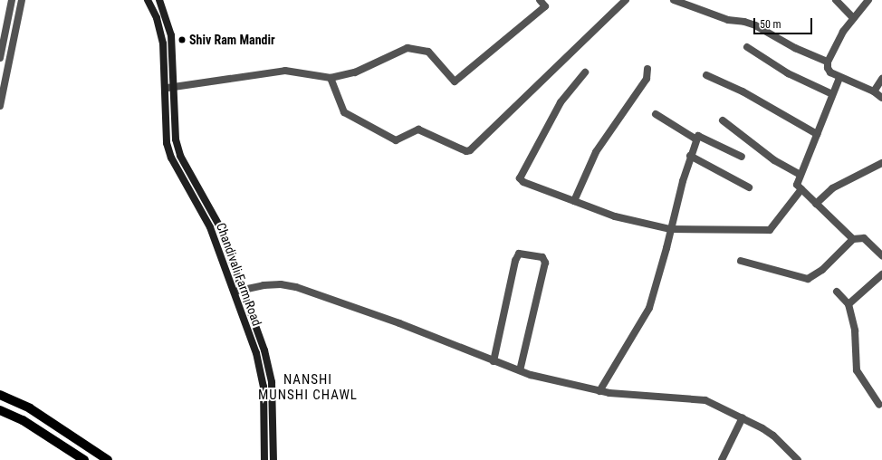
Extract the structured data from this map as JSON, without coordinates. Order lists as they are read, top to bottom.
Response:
{
  "streets": {
    "street": ["Chandivali Farm Road"]
  },
  "districts": ["NANSHI MUNSHI CHAWL"],
  "places": ["Shiv Ram Mandir"],
  "scale_bar": "50 m"
}
